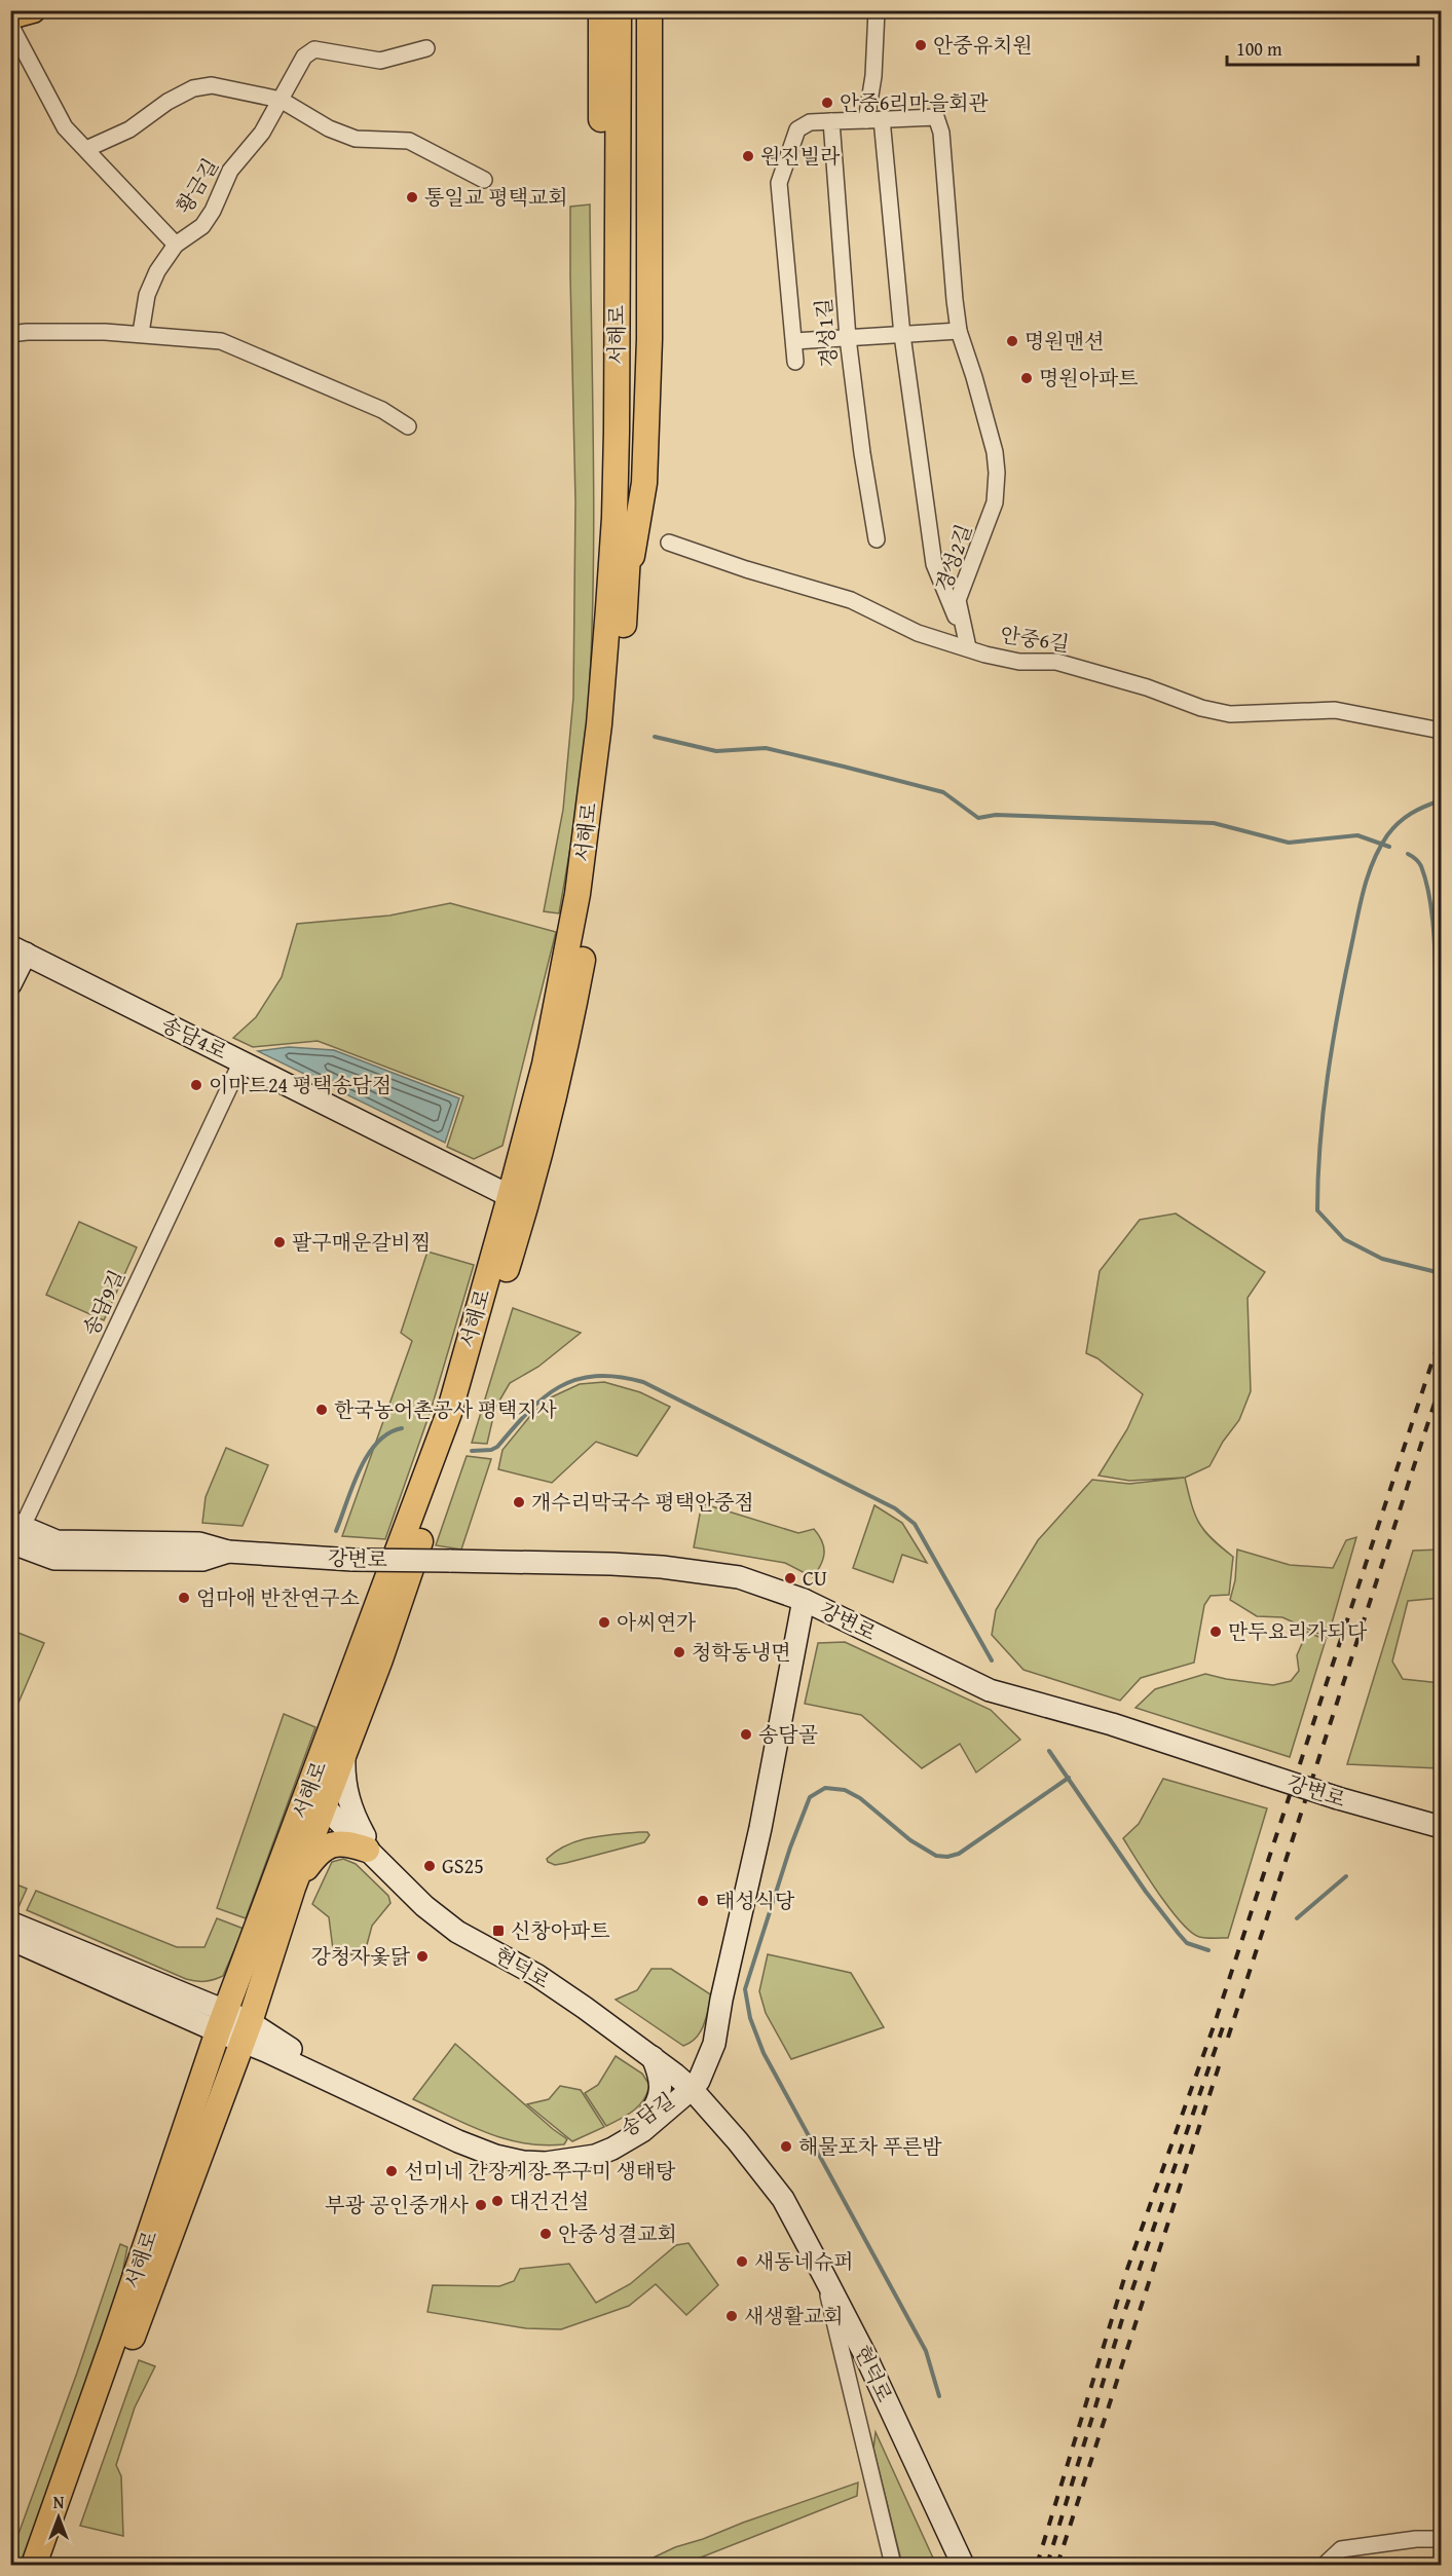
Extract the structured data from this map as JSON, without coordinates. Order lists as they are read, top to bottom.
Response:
{
  "streets": {
    "main road": [
      "서해로",
      "송담4로",
      "강변로",
      "현덕로",
      "송담길"
    ],
    "street": [
      "황금길",
      "경성1길",
      "경성2길",
      "안중6길",
      "송담9길"
    ]
  },
  "crossings": [
    ["경성1길", "경성2길"],
    ["서해로", "송담4로"],
    ["서해로", "현덕로"],
    ["서해로", "송담길"],
    ["경성2길", "안중6길"],
    ["송담4로", "송담9길"],
    ["송담9길", "강변로"],
    ["현덕로", "송담길"]
  ],
  "places": {
    "other": [
      "안중유치원",
      "안중6리마을회관",
      "원진빌라",
      "통일교 평택교회",
      "명원맨션",
      "명원아파트",
      "이마트24 평택송담점",
      "팔구매운갈비찜",
      "한국농어촌공사 평택지사",
      "개수리막국수 평택안중점",
      "CU",
      "엄마애 반찬연구소",
      "아씨연가",
      "만두요리가되다",
      "청학동냉면",
      "송담골",
      "GS25",
      "태성식당",
      "강청자옻닭",
      "해물포차 푸른밤",
      "선미네 간장게장 쭈구미 생태탕",
      "대건건설",
      "부광 공인중개사",
      "안중성결교회",
      "새동네슈퍼",
      "새생활교회"
    ],
    "transit": ["신창아파트"]
  },
  "scale_bar": "100 m",
  "north": "top"
}
